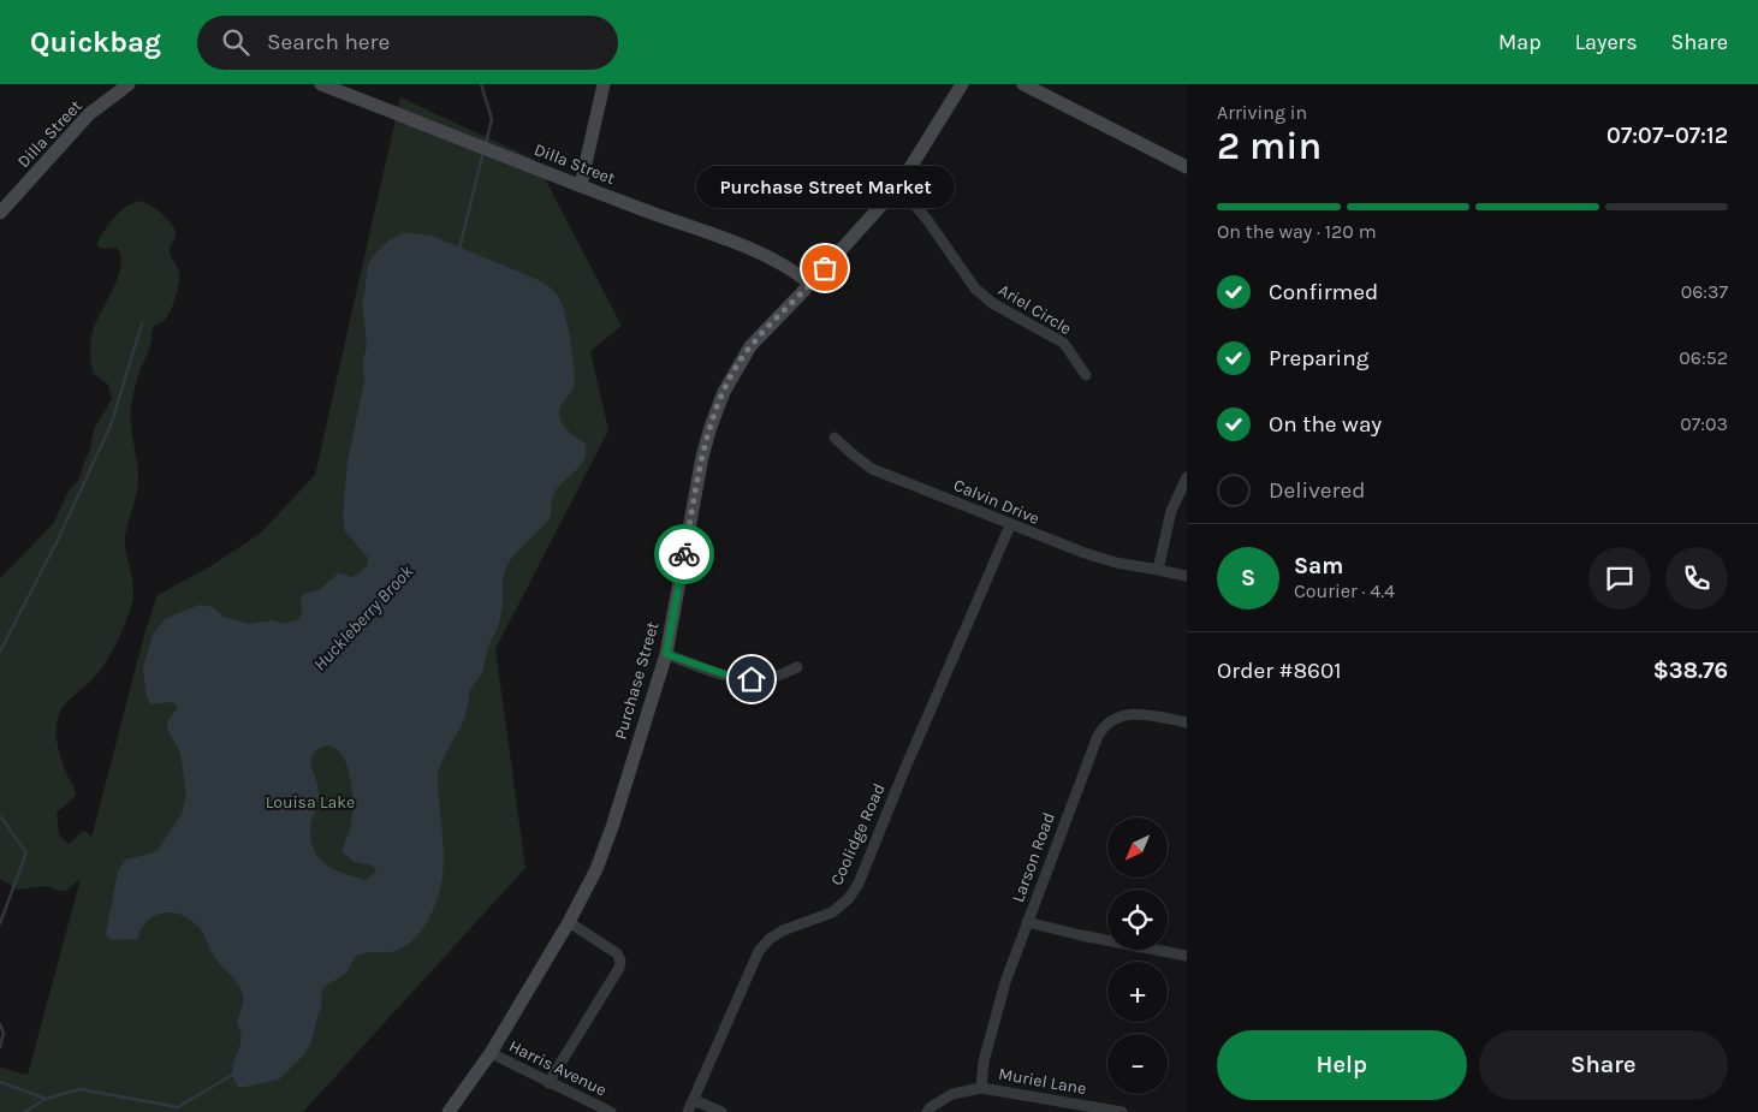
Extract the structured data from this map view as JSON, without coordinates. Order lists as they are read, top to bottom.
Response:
{
  "streets": {
    "main road": ["Dilla Street", "Purchase Street"],
    "street": [
      "Ariel Circle",
      "Calvin Drive",
      "Coolidge Road",
      "Larson Road",
      "Harris Avenue",
      "Muriel Lane"
    ]
  },
  "crossings": [
    ["Dilla Street", "Purchase Street"],
    ["Ariel Circle", "Purchase Street"],
    ["Calvin Drive", "Coolidge Road"],
    ["Purchase Street", "Harris Avenue"],
    ["Larson Road", "Muriel Lane"]
  ],
  "water": ["Huckleberry Brook"],
  "parks": ["Louisa Lake"],
  "places": ["Purchase Street Market"],
  "north": "bottom left",
  "page": {
    "header": "Quickbag",
    "search": "Search here",
    "nav": ["Map", "Layers", "Share"],
    "heading": ["2 min", "Arriving in", "07:07–07:12"],
    "panel": [
      "Sam",
      "Courier · 4.4",
      "Order #8601",
      "$38.76"
    ],
    "bubble": "Purchase Street Market",
    "bar": "On the way · 120 m",
    "list": [
      ["Confirmed", "06:37"],
      ["Preparing", "06:52"],
      ["On the way", "07:03"],
      "Delivered"
    ],
    "round": "S",
    "map_buttons": ["+", "−"],
    "buttons": ["Help", "Share"]
  }
}
